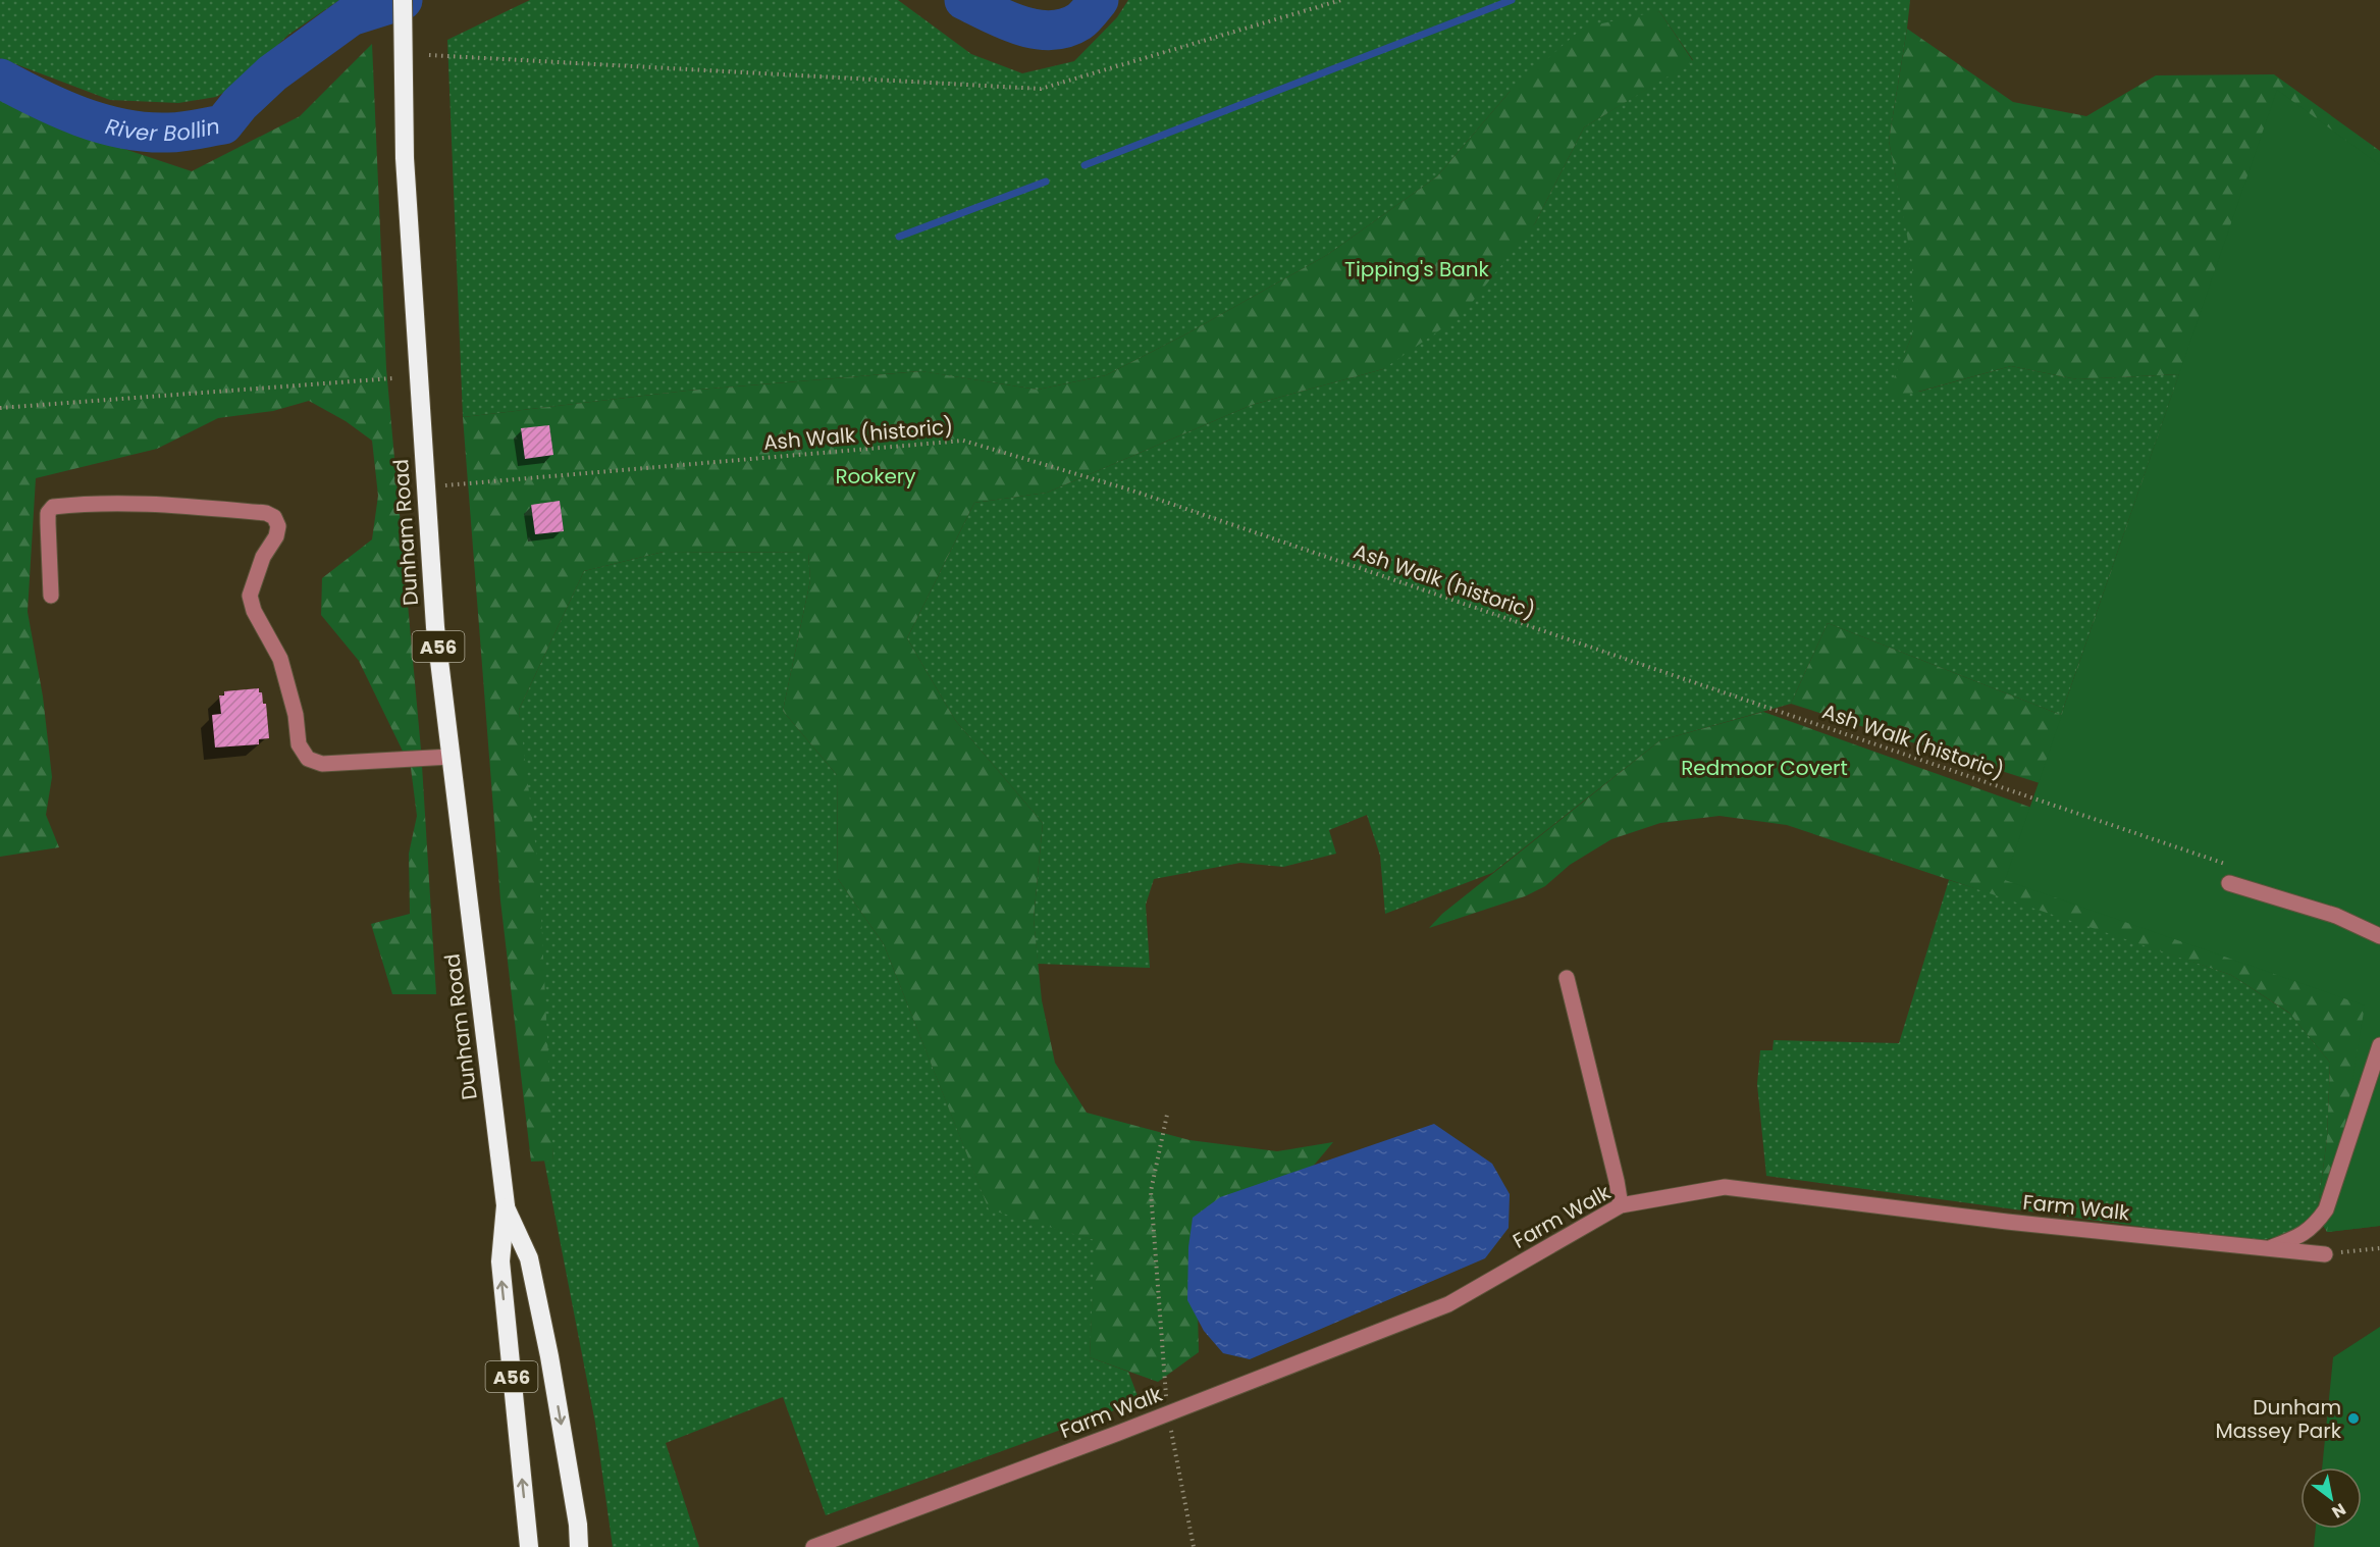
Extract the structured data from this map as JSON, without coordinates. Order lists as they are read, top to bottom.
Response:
{
  "streets": {
    "highway": ["Dunham Road", "A56"],
    "lane": ["Farm Walk"],
    "path": ["Ash Walk (historic)"]
  },
  "crossings": [
    ["Ash Walk (historic)", "Dunham Road"]
  ],
  "water": ["River Bollin"],
  "parks": ["Tipping's Bank", "Rookery", "Redmoor Covert"],
  "places": ["Dunham Massey Park"],
  "north": "bottom right"
}
